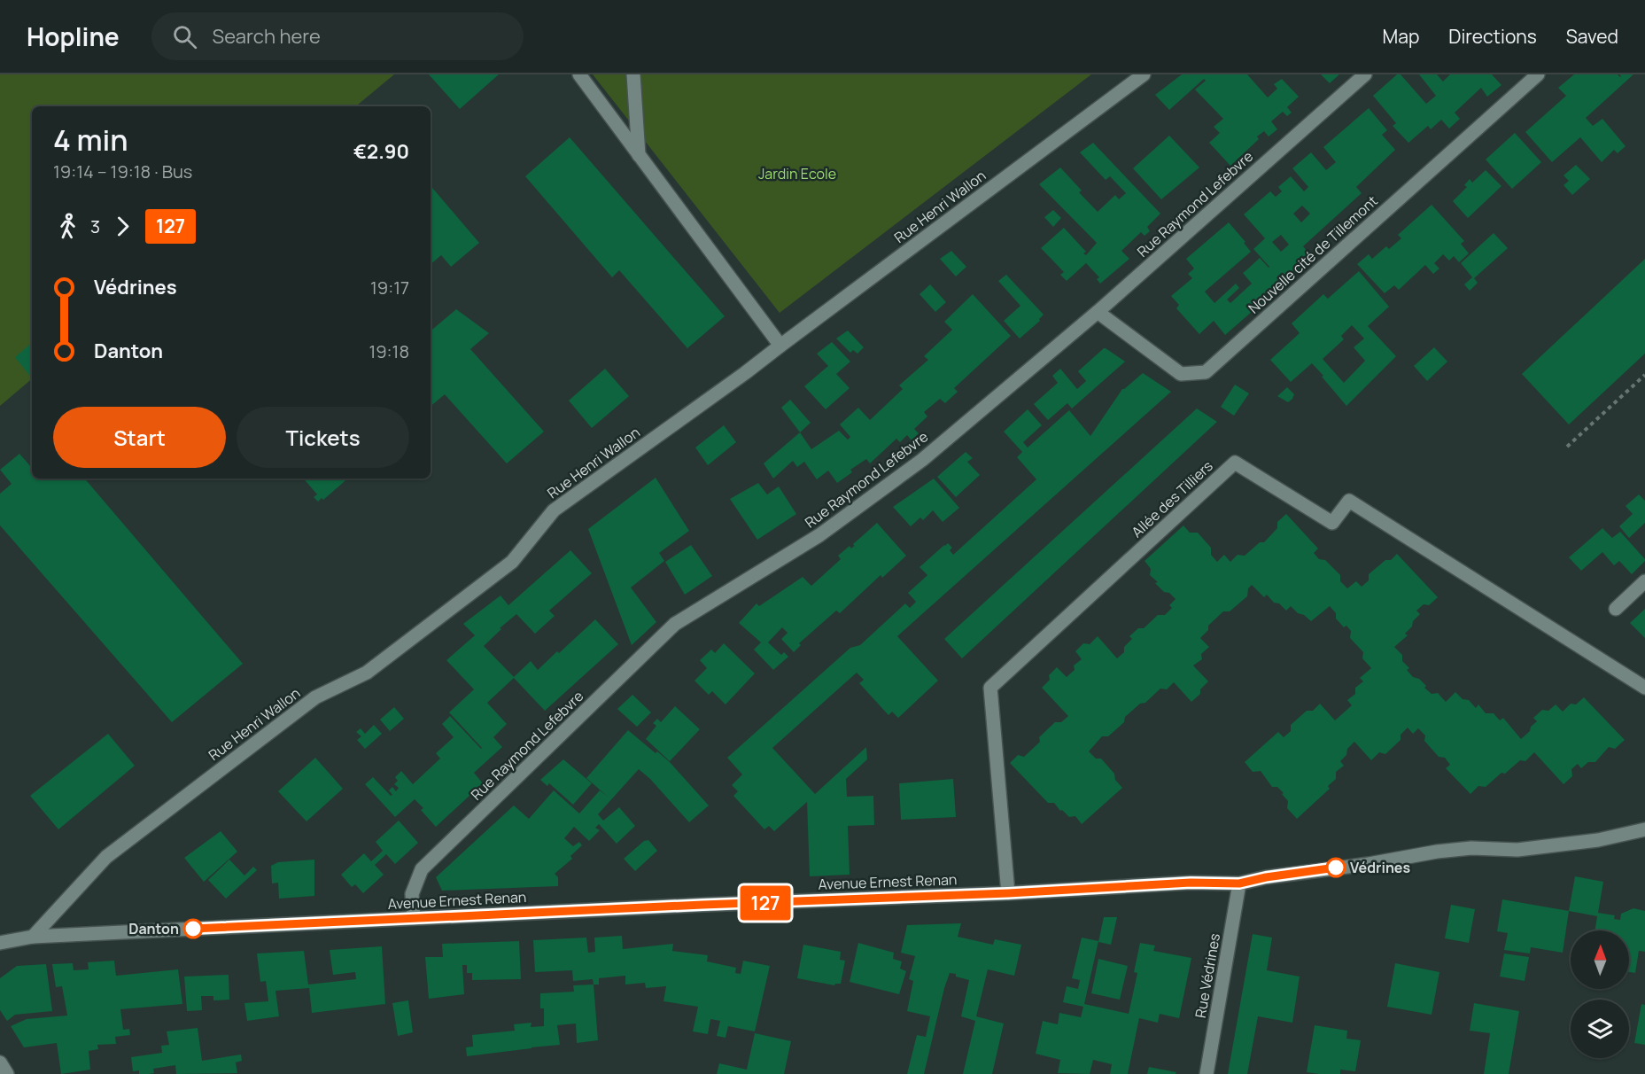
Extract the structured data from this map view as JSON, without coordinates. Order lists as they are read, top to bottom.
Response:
{
  "streets": {
    "street": [
      "Rue Raymond Lefebvre",
      "Rue Henri Wallon",
      "Nouvelle cité de Tillemont",
      "Allée des Tilliers",
      "Avenue Ernest Renan",
      "Rue Védrines"
    ]
  },
  "crossings": [
    ["Rue Raymond Lefebvre", "Nouvelle cité de Tillemont"],
    ["Rue Raymond Lefebvre", "Avenue Ernest Renan"],
    ["Rue Henri Wallon", "Avenue Ernest Renan"],
    ["Allée des Tilliers", "Avenue Ernest Renan"],
    ["Avenue Ernest Renan", "Rue Védrines"]
  ],
  "parks": ["Jardin Ecole"],
  "places": ["Védrines", "Danton"],
  "lines": ["bus line 127"],
  "north": "top",
  "page": {
    "header": "Hopline",
    "search": "Search here",
    "nav": ["Map", "Directions", "Saved"],
    "on_map": "127",
    "heading": ["4 min", "19:14 – 19:18 · Bus", "€2.90"],
    "legs": ["3", "127"],
    "list": [
      {
        "name": "Védrines",
        "value": "19:17"
      },
      {
        "name": "Danton",
        "value": "19:18"
      }
    ],
    "buttons": ["Start", "Tickets"]
  }
}
